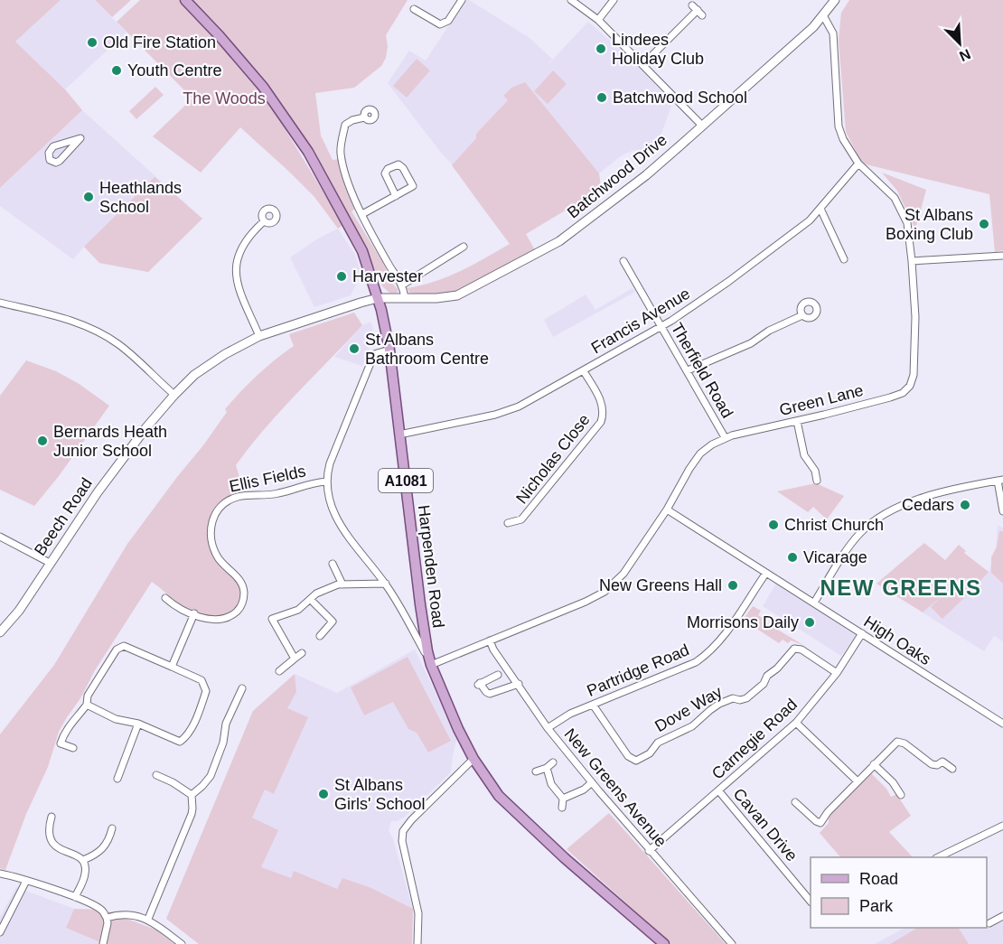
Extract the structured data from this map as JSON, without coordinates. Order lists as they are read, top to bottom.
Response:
{
  "streets": {
    "main road": ["A1081", "Harpenden Road"],
    "street": [
      "Batchwood Drive",
      "Francis Avenue",
      "Therfield Road",
      "Green Lane",
      "Nicholas Close",
      "Ellis Fields",
      "Beech Road",
      "High Oaks",
      "Partridge Road",
      "Dove Way",
      "Carnegie Road",
      "New Greens Avenue",
      "Cavan Drive"
    ]
  },
  "crossings": [
    ["Batchwood Drive", "Green Lane"],
    ["Batchwood Drive", "Beech Road"],
    ["Batchwood Drive", "Harpenden Road"],
    ["Francis Avenue", "Therfield Road"],
    ["Francis Avenue", "Green Lane"],
    ["Francis Avenue", "Nicholas Close"],
    ["Francis Avenue", "Harpenden Road"],
    ["Therfield Road", "Green Lane"],
    ["Green Lane", "Harpenden Road"],
    ["Green Lane", "High Oaks"],
    ["Green Lane", "New Greens Avenue"],
    ["Beech Road", "Harpenden Road"],
    ["High Oaks", "Partridge Road"],
    ["High Oaks", "Carnegie Road"],
    ["Partridge Road", "Dove Way"],
    ["Partridge Road", "New Greens Avenue"],
    ["Dove Way", "Carnegie Road"],
    ["Carnegie Road", "New Greens Avenue"],
    ["Carnegie Road", "Cavan Drive"]
  ],
  "districts": ["NEW GREENS"],
  "parks": ["The Woods"],
  "places": [
    "Old Fire Station",
    "Lindees Holiday Club",
    "Youth Centre",
    "Batchwood School",
    "Heathlands School",
    "St Albans Boxing Club",
    "Harvester",
    "St Albans Bathroom Centre",
    "Bernards Heath Junior School",
    "Cedars",
    "Christ Church",
    "Vicarage",
    "New Greens Hall",
    "Morrisons Daily",
    "St Albans Girls' School"
  ],
  "legend": ["Road", "Park"],
  "north": "bottom right"
}
